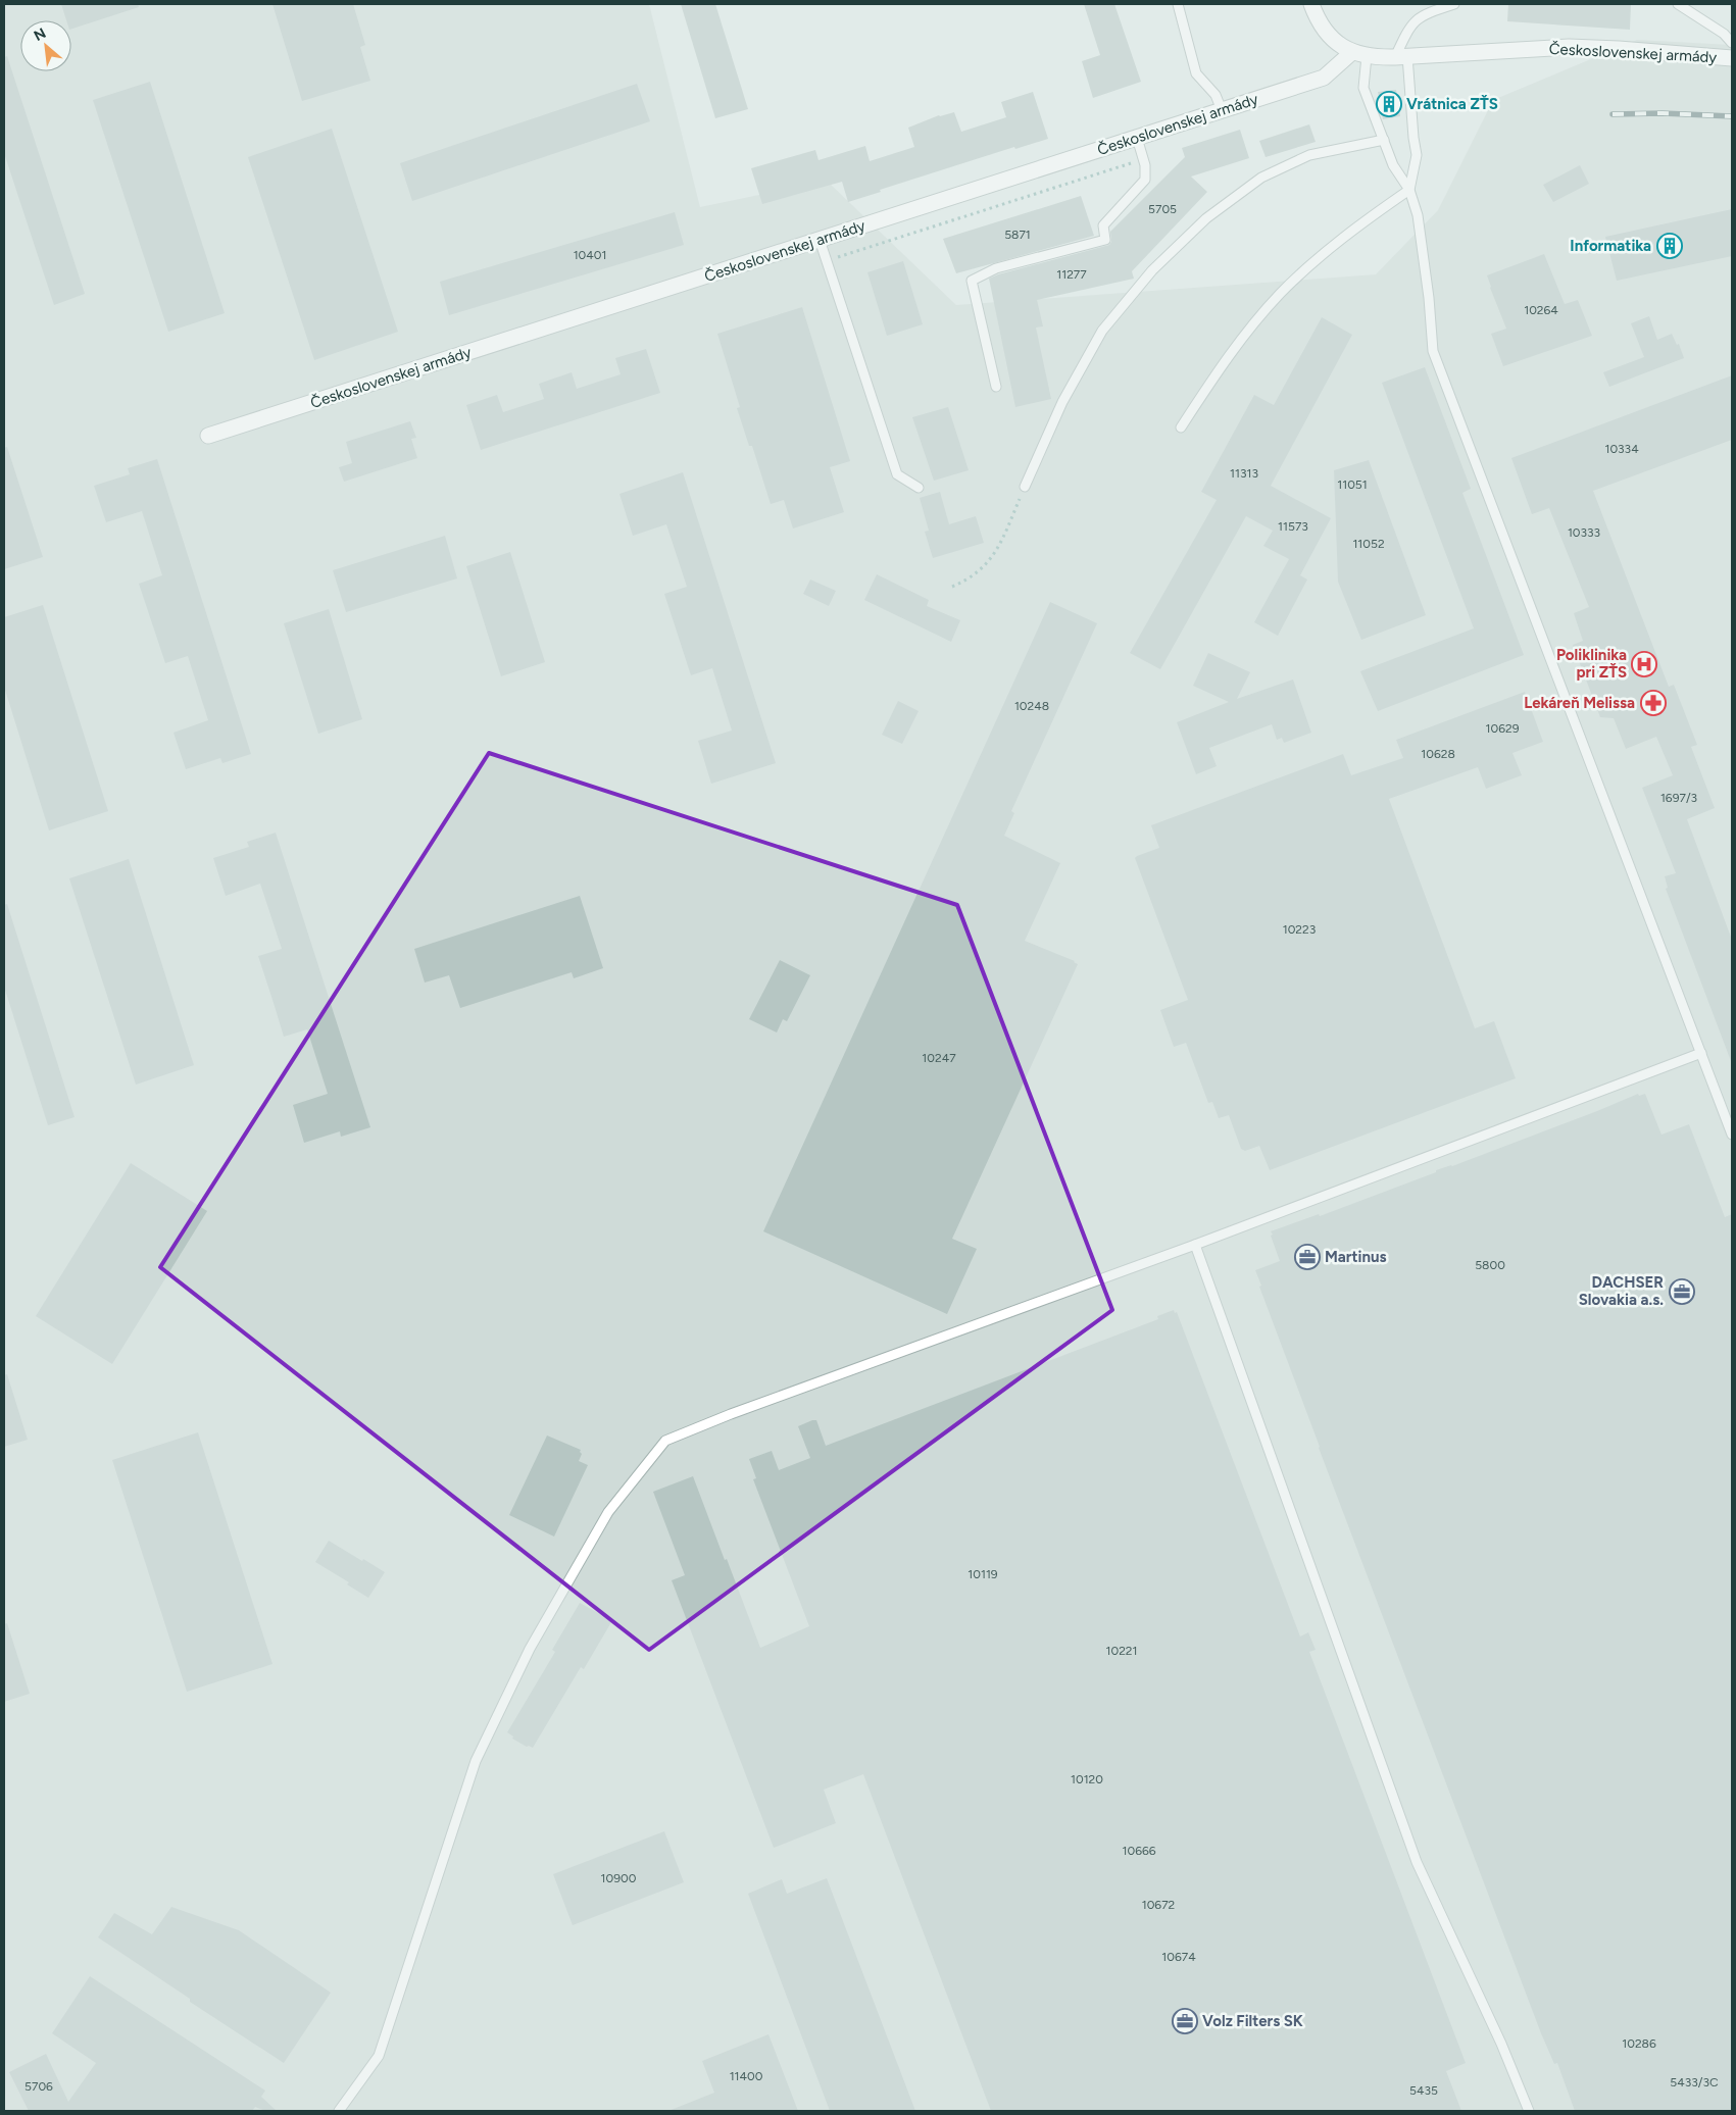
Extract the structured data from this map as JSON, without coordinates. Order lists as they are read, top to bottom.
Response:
{
  "streets": {
    "street": ["Československej armády"]
  },
  "places": {
    "building": ["Vrátnica ZŤS", "Informatika"],
    "hospital": ["Poliklinika pri ZŤS"],
    "pharmacy": ["Lekáreň Melissa"],
    "office": ["Martinus", "DACHSER Slovakia a.s.", "Volz Filters SK"]
  },
  "house_numbers": [
    "5705",
    "5871",
    "10401",
    "11277",
    "10264",
    "10334",
    "11313",
    "11051",
    "11573",
    "10333",
    "11052",
    "10248",
    "10629",
    "10628",
    "1697/3",
    "10223",
    "10247",
    "5800",
    "10119",
    "10221",
    "10120",
    "10666",
    "10900",
    "10672",
    "10674",
    "10286",
    "11400",
    "5433/3C",
    "5706",
    "5435"
  ],
  "north": "top left"
}
